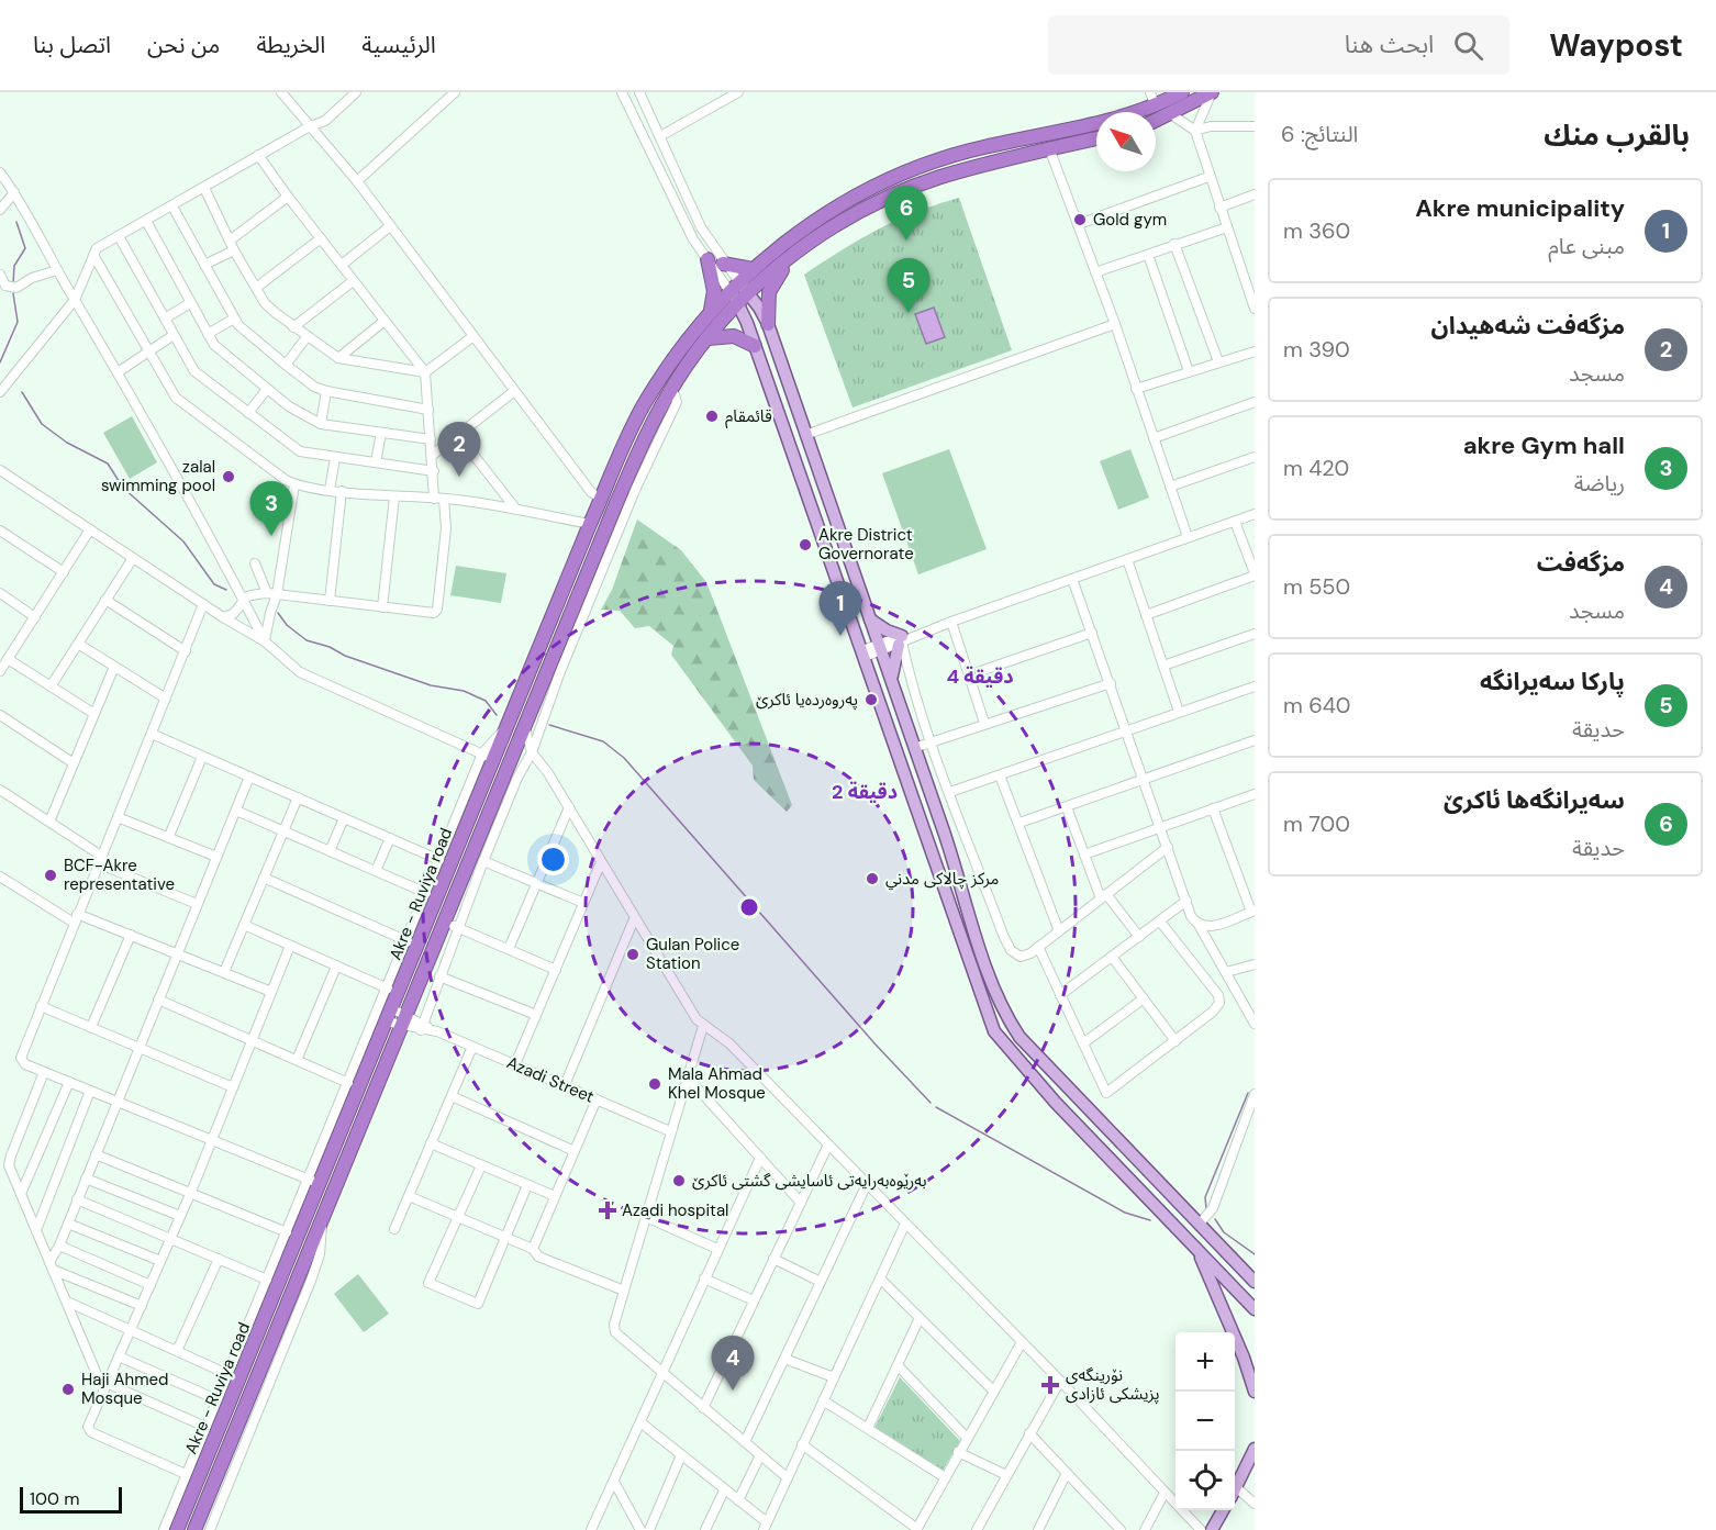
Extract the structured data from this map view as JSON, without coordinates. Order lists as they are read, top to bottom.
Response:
{
  "streets": {
    "highway": ["Akre - Ruviya road"],
    "street": ["Azadi Street"]
  },
  "crossings": [
    ["Akre - Ruviya road", "Azadi Street"]
  ],
  "places": {
    "other": [
      "Gold gym",
      "قائمقام",
      "zalal swimming pool",
      "Akre District Governorate",
      "پەروەردەیا ئاكرێ",
      "BCF-Akre representative",
      "مركز چالاکى مدني",
      "Gulan Police Station",
      "Mala Ahmad Khel Mosque",
      "بەرێوەبەرایەتی ئاسایشی گشتی ئاکرێ",
      "Haji Ahmed Mosque"
    ],
    "health": ["Azadi hospital", "نۆرینگەی پزیشکی ئازادی"]
  },
  "scale_bar": "100 m",
  "north": "top left",
  "page": {
    "header": "Waypost",
    "search": "ابحث هنا",
    "nav": [
      "الرئيسية",
      "الخريطة",
      "من نحن",
      "اتصل بنا"
    ],
    "heading": ["بالقرب منك", "النتائج: 6"],
    "list": [
      {
        "mark": "1",
        "name": "Akre municipality",
        "note": "مبنى عام",
        "value": "360 m"
      },
      {
        "mark": "2",
        "name": "مزگەفت شه‌هيدان",
        "note": "مسجد",
        "value": "390 m"
      },
      {
        "mark": "3",
        "name": "akre Gym hall",
        "note": "رياضة",
        "value": "420 m"
      },
      {
        "mark": "4",
        "name": "مزگەفت",
        "note": "مسجد",
        "value": "550 m"
      },
      {
        "mark": "5",
        "name": "پارکا سەیرانگه",
        "note": "حديقة",
        "value": "640 m"
      },
      {
        "mark": "6",
        "name": "سەیرانگەها ئاکرێ",
        "note": "حديقة",
        "value": "700 m"
      }
    ],
    "pins": [
      "6",
      "5",
      "2",
      "3",
      "1",
      "4"
    ],
    "map_buttons": ["+", "−"],
    "scale": "100 m"
  },
  "rings": ["4 دقيقة", "2 دقيقة"]
}
